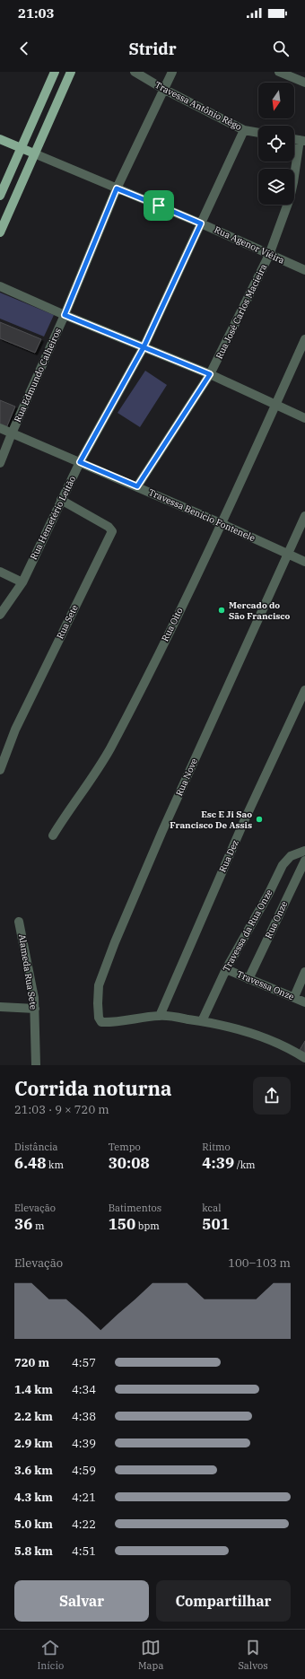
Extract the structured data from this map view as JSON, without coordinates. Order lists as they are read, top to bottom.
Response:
{
  "streets": {
    "street": [
      "Travessa Antônio Rêgo",
      "Rua Agenor Viêira",
      "Rua José Carlos Macieira",
      "Rua Edmundo Calheiros",
      "Travessa Benicio Fontenele",
      "Rua Hemetério Leitão",
      "Rua Sete",
      "Rua Oito",
      "Rua Nove",
      "Rua Dez",
      "Rua Onze",
      "Travessa da Rua Onze",
      "Alameda Rua Sete",
      "Travessa Onze"
    ]
  },
  "crossings": [
    ["Travessa Antônio Rêgo", "Rua Edmundo Calheiros"],
    ["Travessa Antônio Rêgo", "Rua Hemetério Leitão"],
    ["Rua Agenor Viêira", "Rua José Carlos Macieira"],
    ["Rua Agenor Viêira", "Rua Edmundo Calheiros"],
    ["Rua Agenor Viêira", "Rua Hemetério Leitão"],
    ["Rua José Carlos Macieira", "Travessa Benicio Fontenele"],
    ["Rua Edmundo Calheiros", "Travessa Benicio Fontenele"],
    ["Travessa Benicio Fontenele", "Rua Hemetério Leitão"],
    ["Travessa Benicio Fontenele", "Rua Oito"],
    ["Travessa Benicio Fontenele", "Rua Nove"],
    ["Rua Hemetério Leitão", "Rua Sete"],
    ["Rua Nove", "Rua Dez"],
    ["Rua Onze", "Travessa Onze"],
    ["Travessa da Rua Onze", "Travessa Onze"]
  ],
  "places": ["Mercado do São Francisco", "Esc E Ji Sao Francisco De Assis"],
  "north": "bottom",
  "page": {
    "status": "21:03",
    "header": "Stridr",
    "heading": ["Corrida noturna", "21:03 · 9 × 720 m"],
    "stats": [
      ["Distância", "6.48 km"],
      ["Tempo", "30:08"],
      ["Ritmo", "4:39 /km"],
      ["Elevação", "36 m"],
      ["Batimentos", "150 bpm"],
      ["kcal", "501"]
    ],
    "chart": ["Elevação", "100–103 m"],
    "list": [
      {
        "name": "720 m",
        "note": "4:57"
      },
      {
        "name": "1.4 km",
        "note": "4:34"
      },
      {
        "name": "2.2 km",
        "note": "4:38"
      },
      {
        "name": "2.9 km",
        "note": "4:39"
      },
      {
        "name": "3.6 km",
        "note": "4:59"
      },
      {
        "name": "4.3 km",
        "note": "4:21"
      },
      {
        "name": "5.0 km",
        "note": "4:22"
      },
      {
        "name": "5.8 km",
        "note": "4:51"
      }
    ],
    "buttons": ["Salvar", "Compartilhar"],
    "tabs": ["Início", "Mapa", "Salvos"]
  }
}
